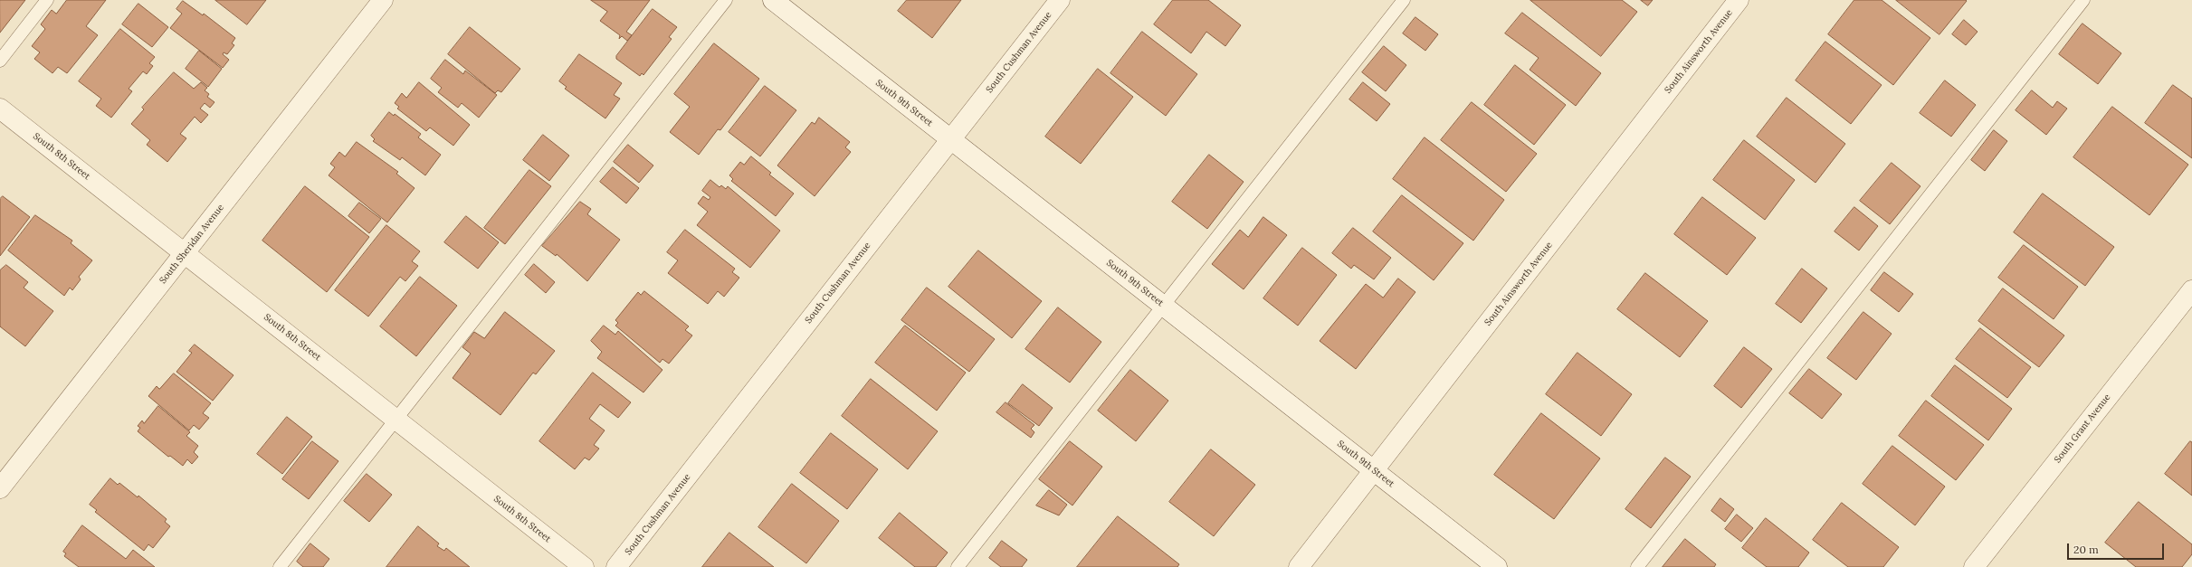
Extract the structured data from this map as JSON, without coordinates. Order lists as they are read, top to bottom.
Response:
{
  "streets": {
    "street": [
      "South Ainsworth Avenue",
      "South Cushman Avenue",
      "South 9th Street",
      "South 8th Street",
      "South Sheridan Avenue",
      "South Grant Avenue"
    ]
  },
  "crossings": [
    ["South Ainsworth Avenue", "South 9th Street"],
    ["South Cushman Avenue", "South 9th Street"],
    ["South 8th Street", "South Sheridan Avenue"]
  ],
  "scale_bar": "20 m"
}
